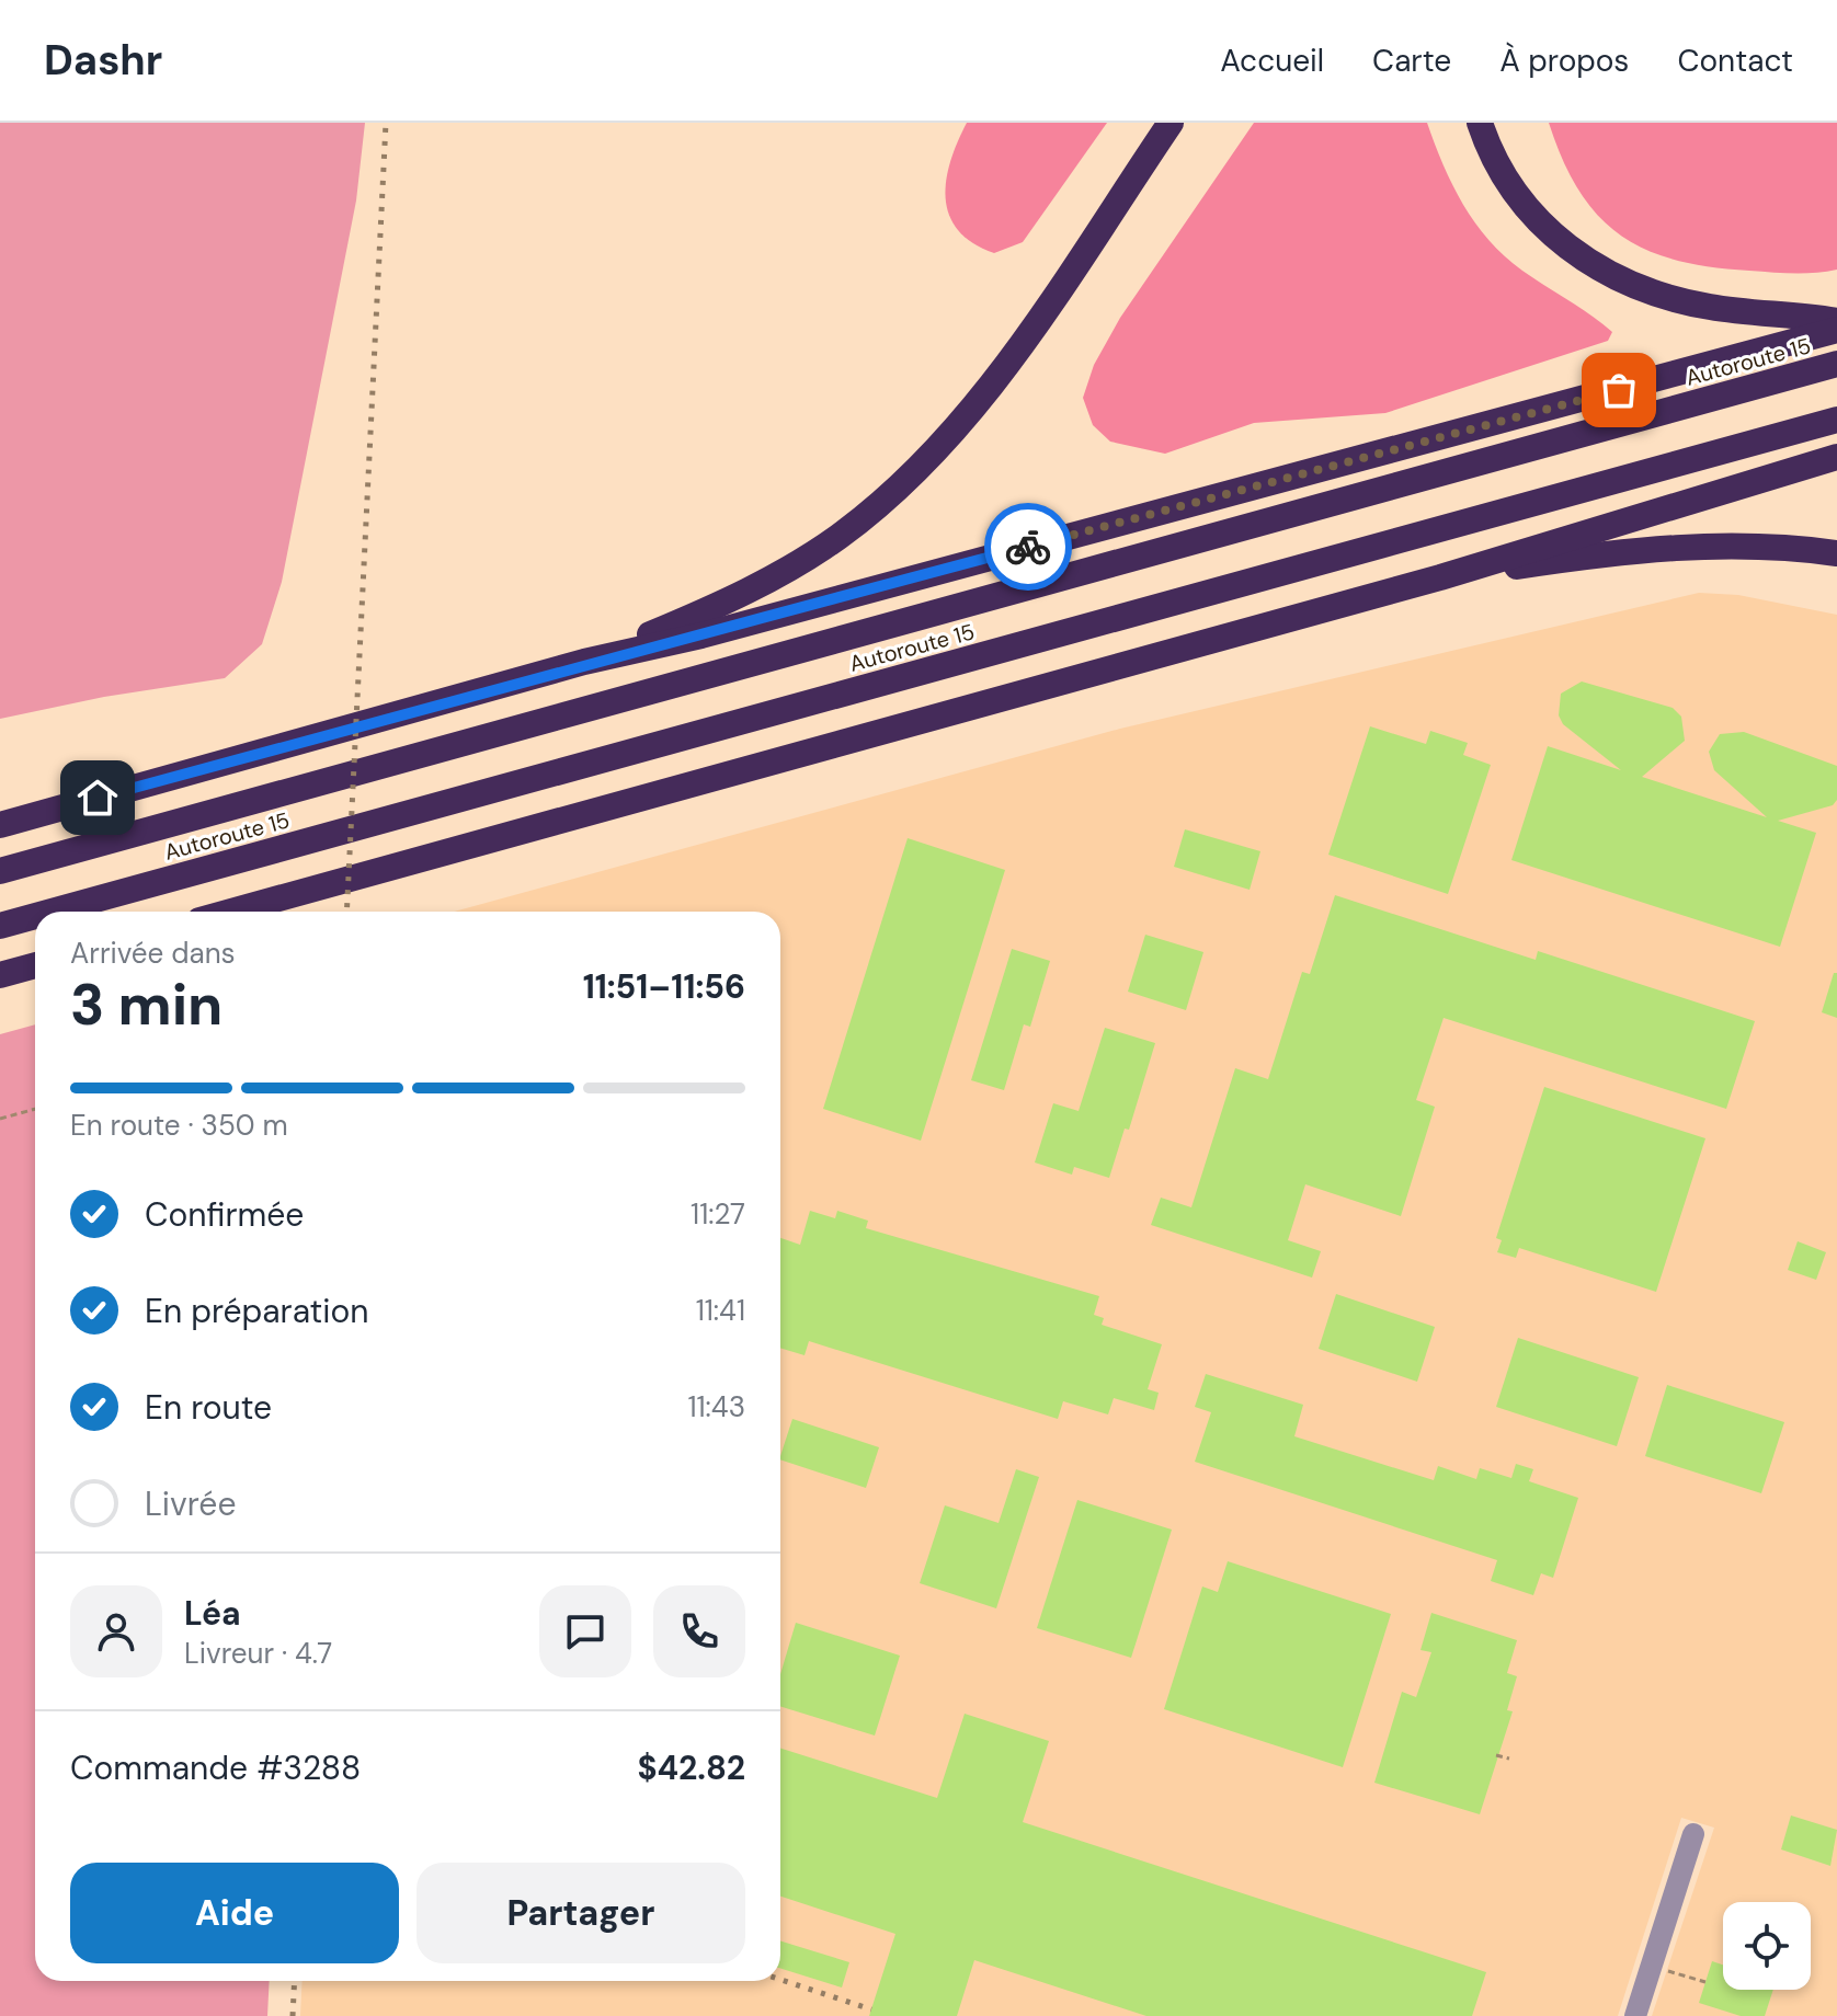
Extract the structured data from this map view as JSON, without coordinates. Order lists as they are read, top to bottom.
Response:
{
  "streets": {
    "highway": ["Autoroute 15"]
  },
  "page": {
    "header": "Dashr",
    "nav": [
      "Accueil",
      "Carte",
      "À propos",
      "Contact"
    ],
    "heading": ["3 min", "Arrivée dans", "11:51–11:56"],
    "panel": [
      "Léa",
      "Livreur · 4.7",
      "Commande #3288",
      "$42.82"
    ],
    "bar": "En route · 350 m",
    "list": [
      ["Confirmée", "11:27"],
      ["En préparation", "11:41"],
      ["En route", "11:43"],
      "Livrée"
    ],
    "buttons": ["Aide", "Partager"]
  }
}
